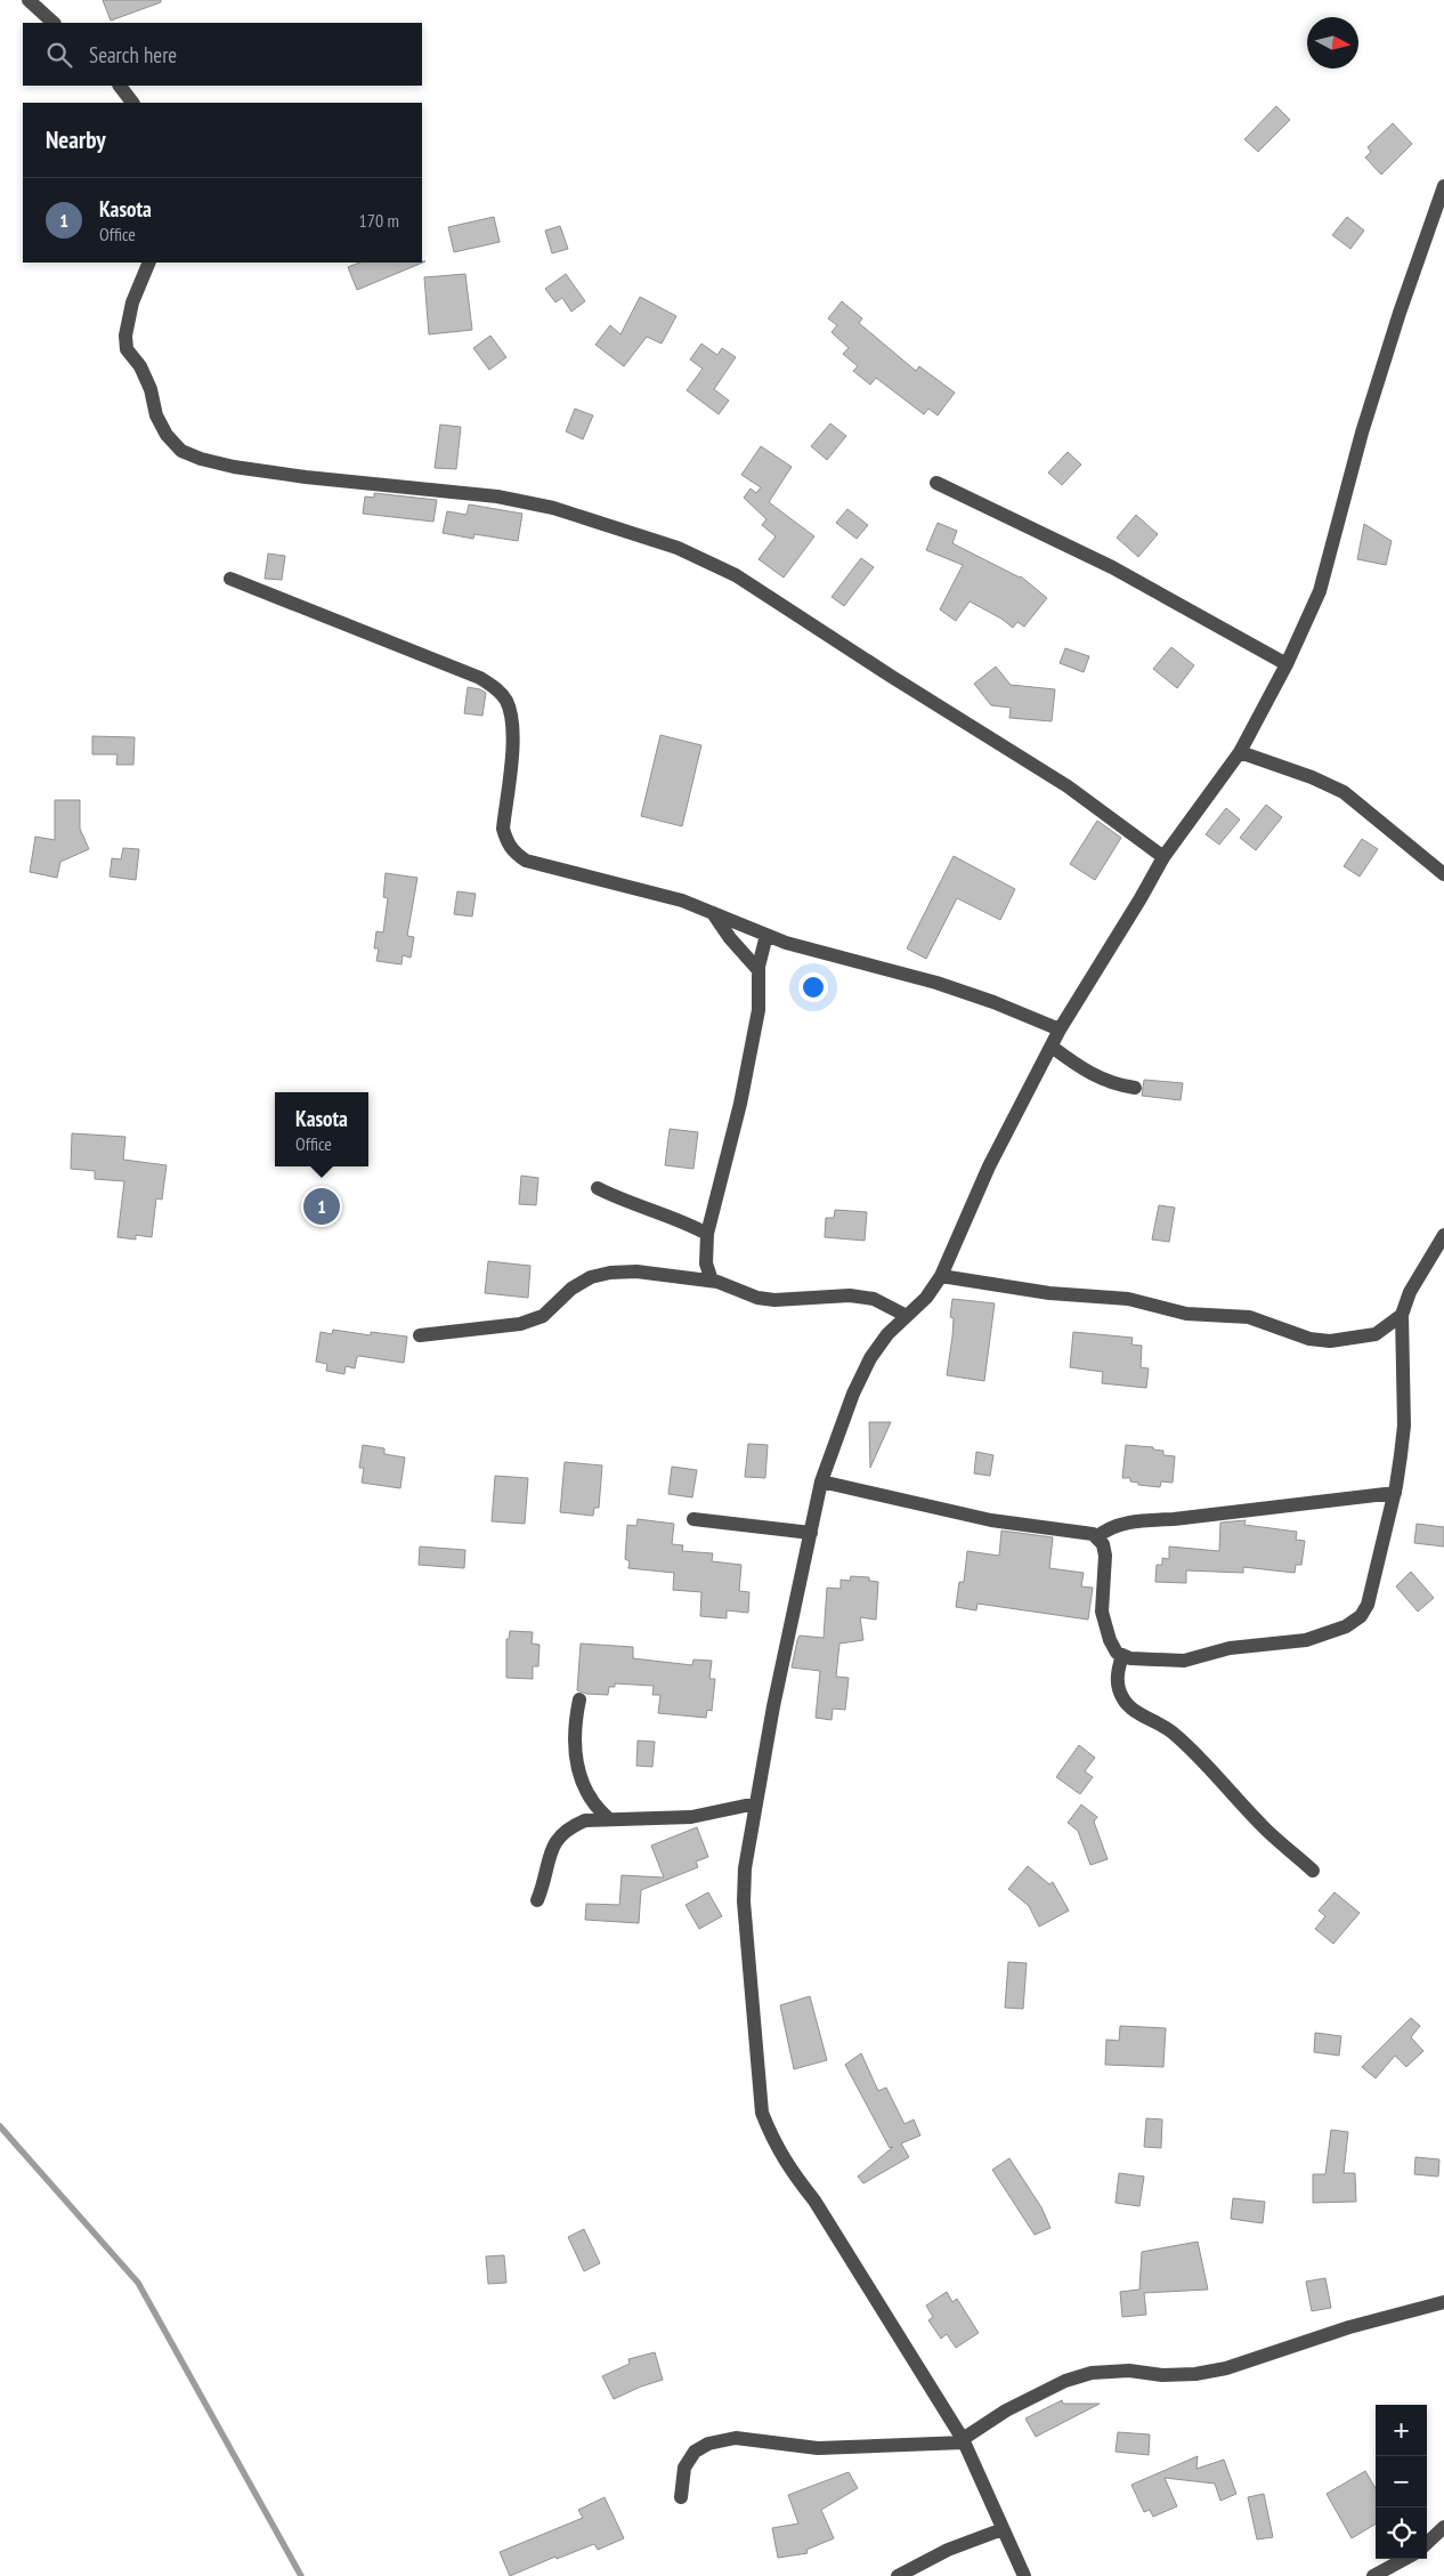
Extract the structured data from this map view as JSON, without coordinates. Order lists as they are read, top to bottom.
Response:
{
  "north": "right",
  "page": {
    "search": "Search here",
    "heading": "Nearby",
    "list": [
      {
        "mark": "1",
        "name": "Kasota",
        "note": "Office",
        "value": "170 m"
      }
    ],
    "popup": ["Kasota", "Office"],
    "pins": "1",
    "map_buttons": ["+", "−"]
  }
}
